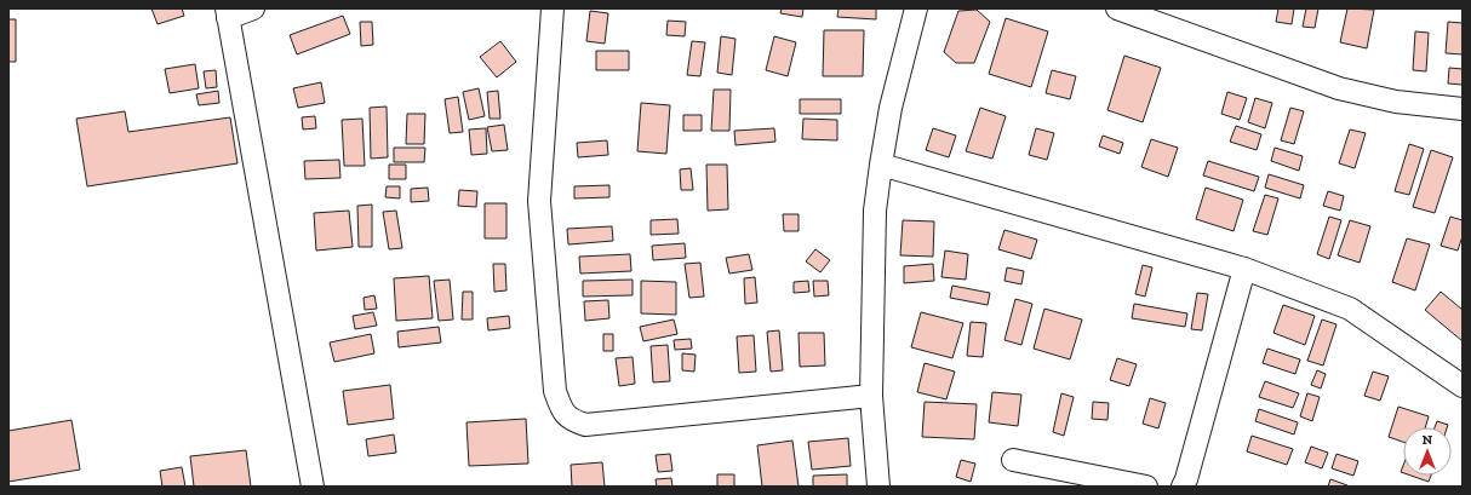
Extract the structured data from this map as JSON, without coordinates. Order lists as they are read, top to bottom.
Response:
{
  "north": "top"
}
